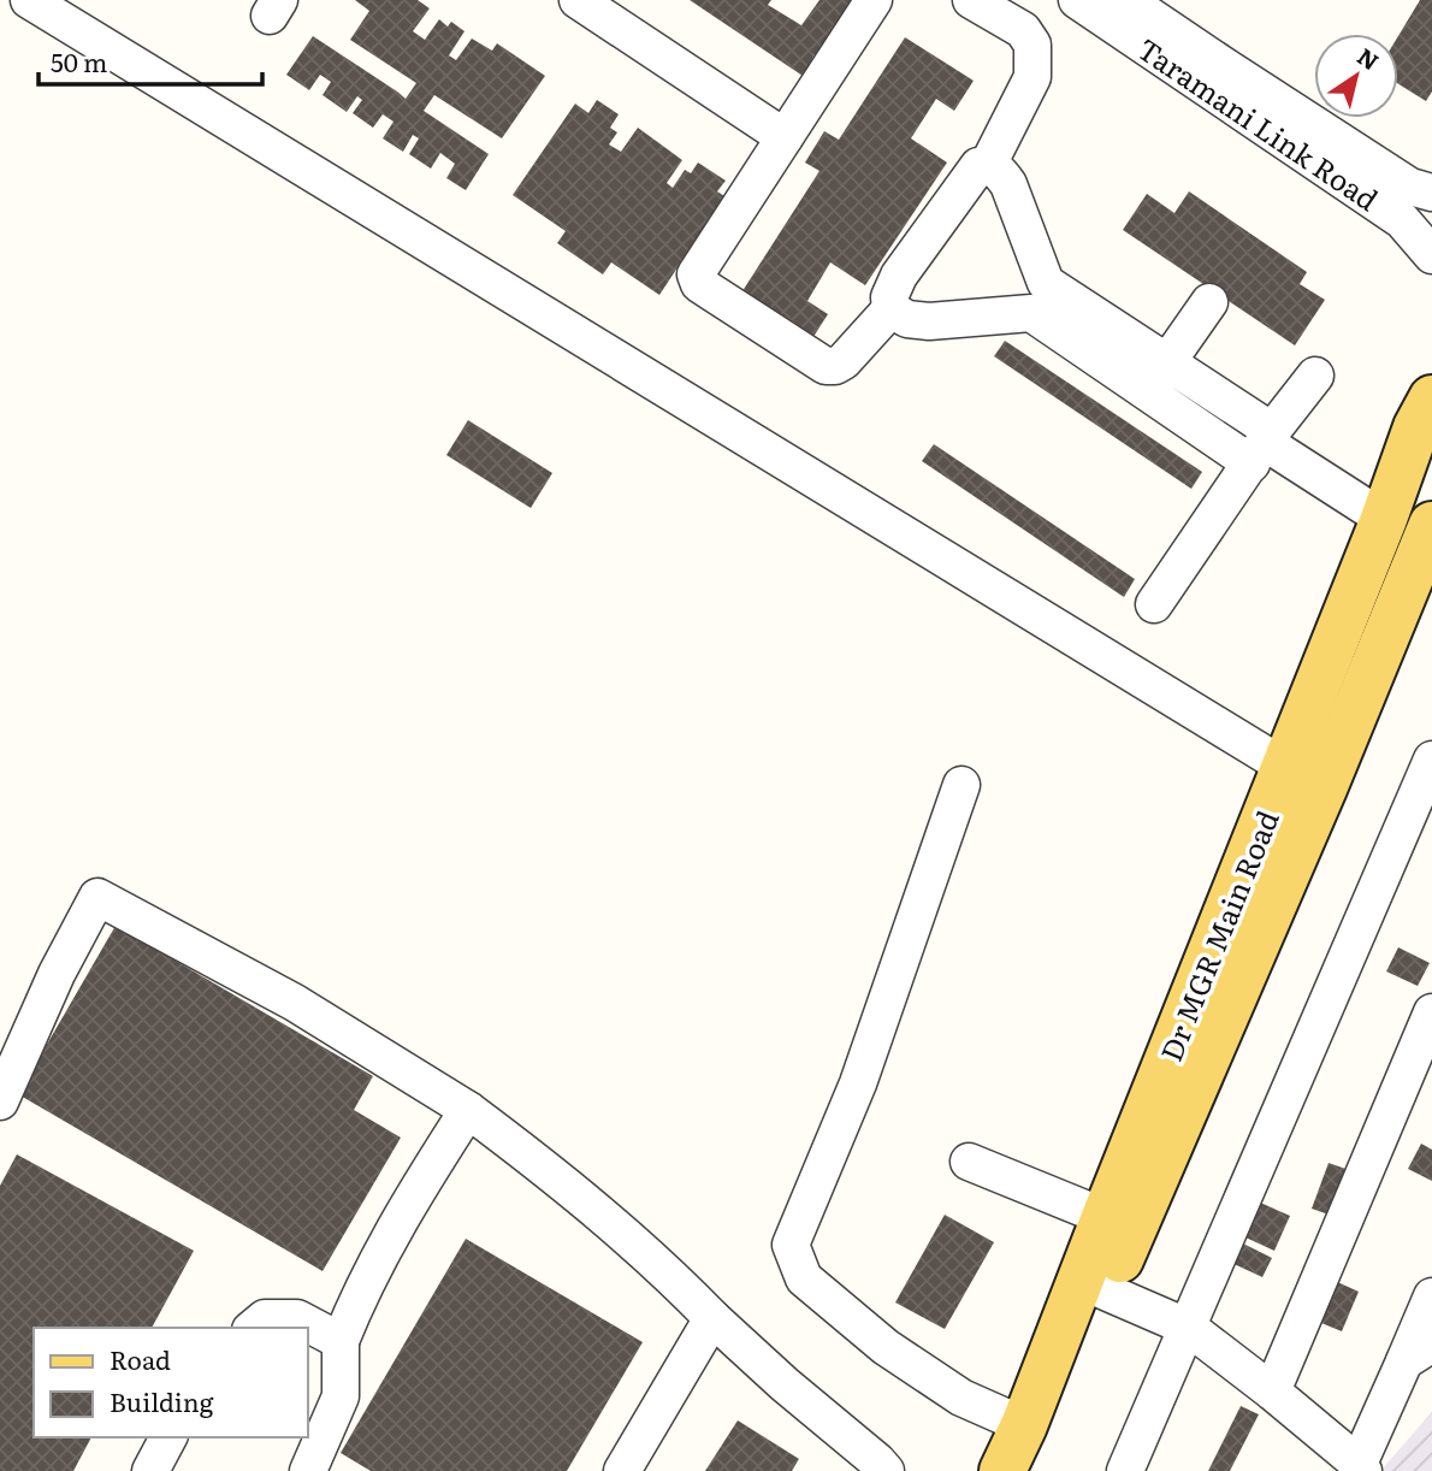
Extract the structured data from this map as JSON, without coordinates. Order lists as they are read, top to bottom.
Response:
{
  "streets": {
    "main road": ["Dr MGR Main Road"],
    "street": ["Taramani Link Road"]
  },
  "legend": ["Road", "Building"],
  "scale_bar": "50 m",
  "north": "top right"
}
